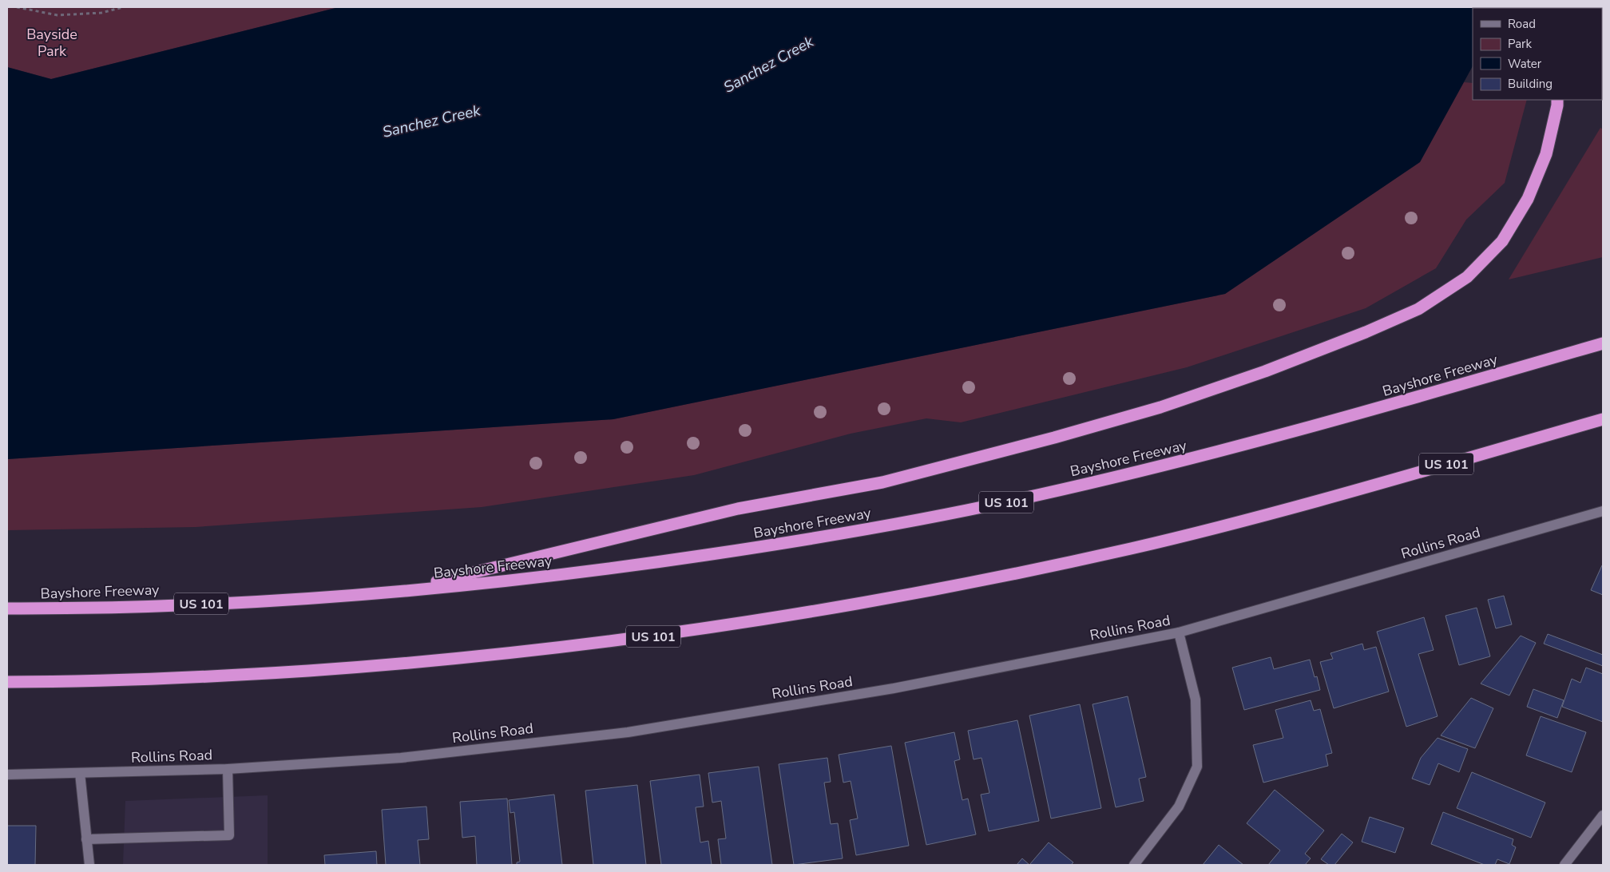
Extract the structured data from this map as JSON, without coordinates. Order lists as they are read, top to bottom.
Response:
{
  "streets": {
    "highway": ["Bayshore Freeway", "US 101"],
    "street": ["Rollins Road"]
  },
  "water": ["Sanchez Creek"],
  "parks": ["Bayside Park"],
  "legend": [
    "Road",
    "Park",
    "Water",
    "Building"
  ]
}
